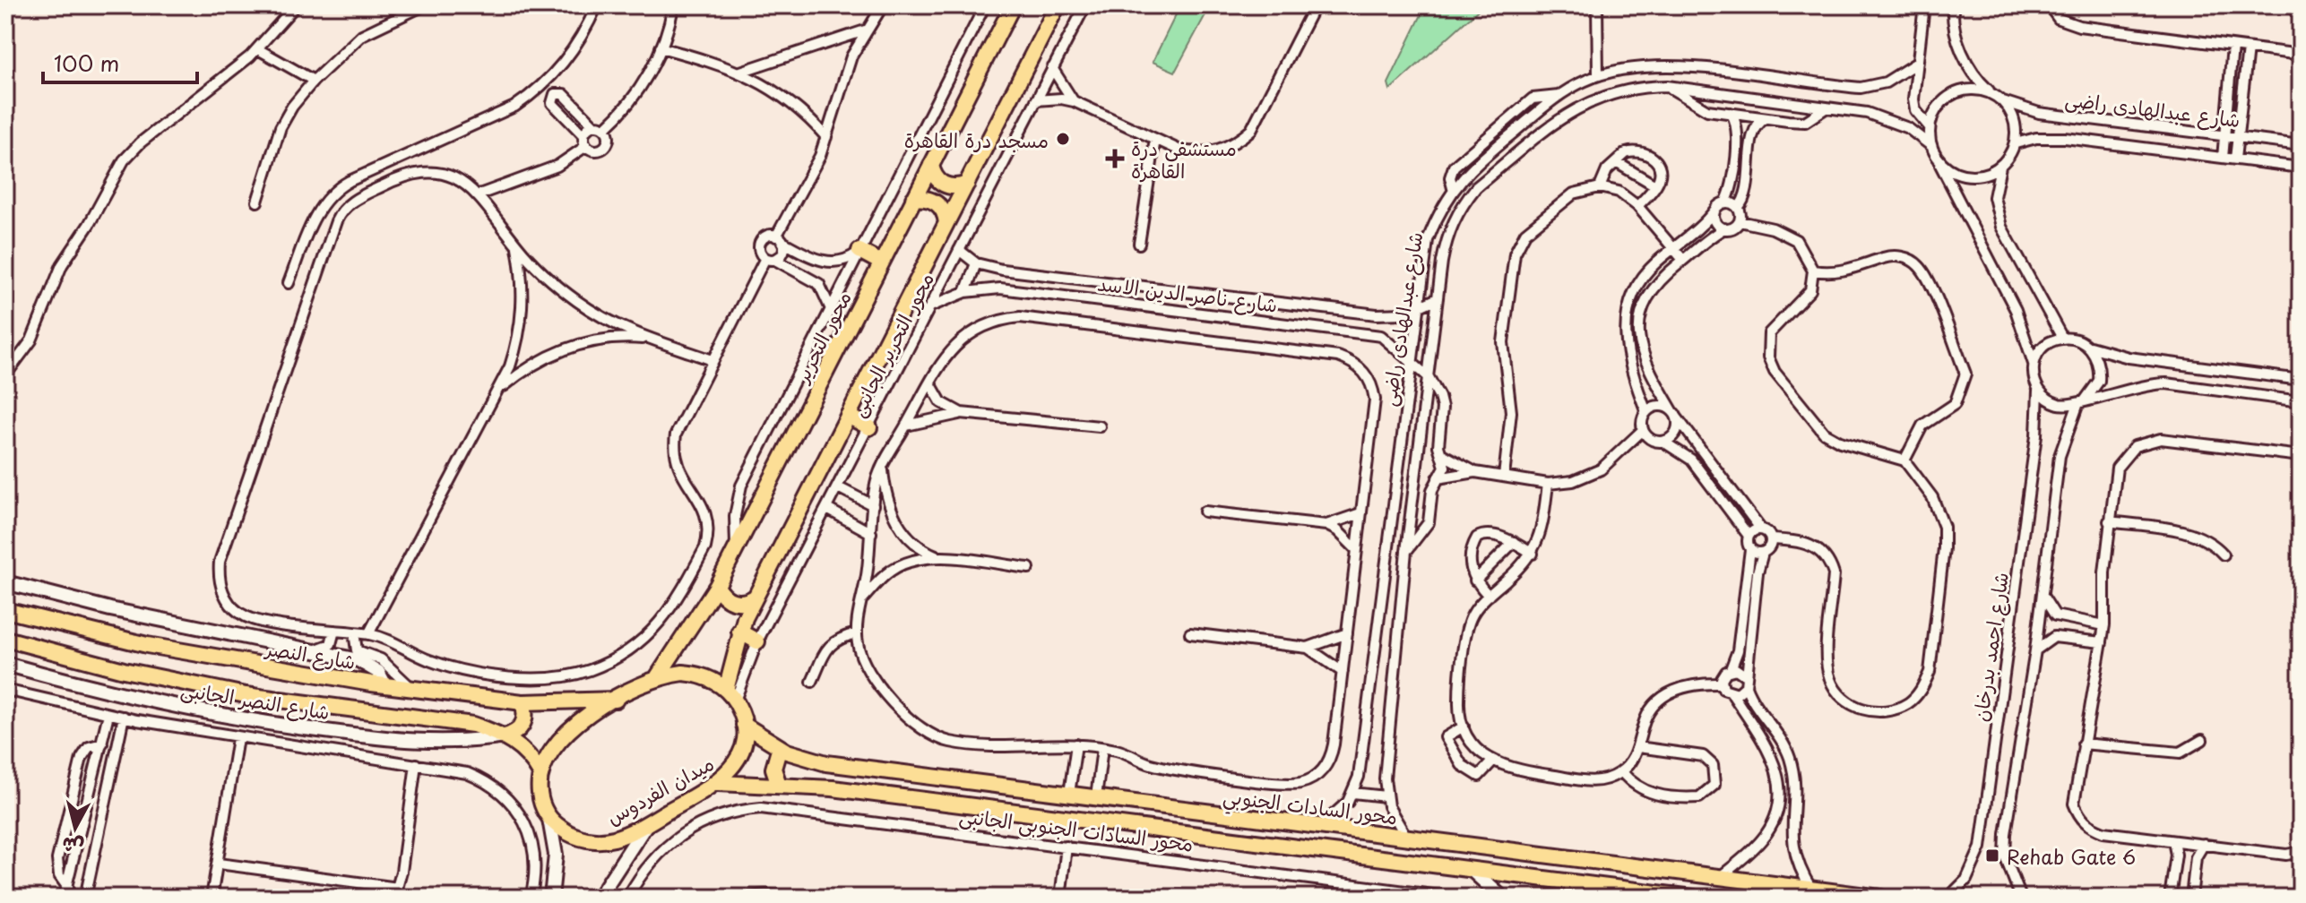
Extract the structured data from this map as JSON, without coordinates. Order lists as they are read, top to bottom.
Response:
{
  "streets": {
    "main road": [
      "محور التحرير",
      "شارع النصر",
      "ميدان الفردوس",
      "محور السادات الجنوبي"
    ],
    "street": [
      "شارع عبدالهادى راضى",
      "شارع ناصر الدين الاسد",
      "محور التحرير الجانبى",
      "شارع احمد بدرخان",
      "شارع النصر الجانبى",
      "محور السادات الجنوبى الجانبى"
    ]
  },
  "crossings": [
    ["شارع عبدالهادى راضى", "شارع ناصر الدين الاسد"],
    ["شارع ناصر الدين الاسد", "محور التحرير الجانبى"],
    ["محور التحرير", "محور التحرير الجانبى"],
    ["محور التحرير", "شارع النصر"],
    ["محور التحرير", "ميدان الفردوس"],
    ["محور التحرير", "محور السادات الجنوبي"],
    ["محور التحرير الجانبى", "شارع النصر"],
    ["محور التحرير الجانبى", "ميدان الفردوس"],
    ["محور التحرير الجانبى", "محور السادات الجنوبي"],
    ["شارع النصر", "ميدان الفردوس"],
    ["شارع النصر", "محور السادات الجنوبي"],
    ["ميدان الفردوس", "محور السادات الجنوبي"]
  ],
  "places": {
    "other": ["مسجد درة القاهرة"],
    "health": ["مستشفى درة القاهرة"],
    "transit": ["Rehab Gate 6"]
  },
  "scale_bar": "100 m",
  "north": "bottom"
}
